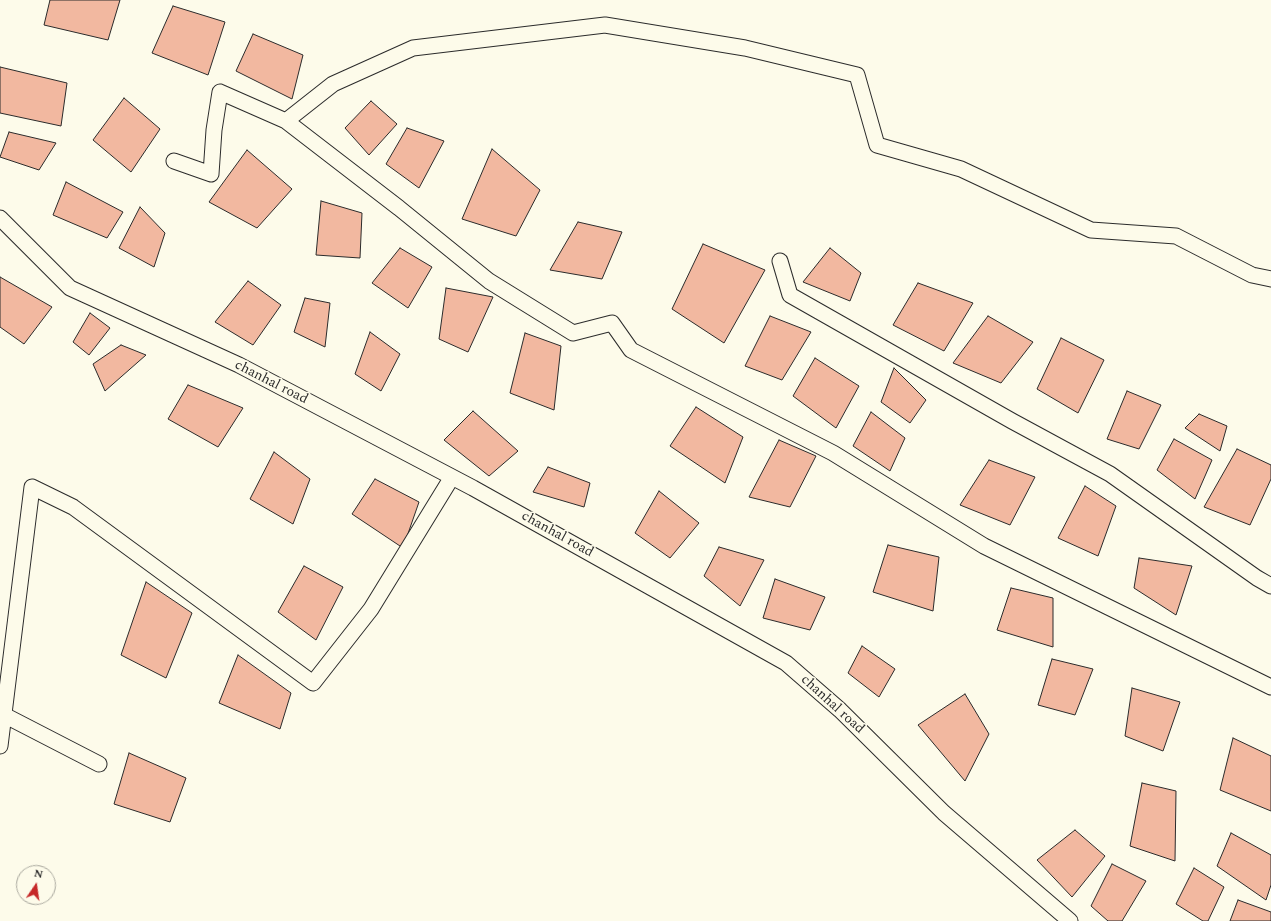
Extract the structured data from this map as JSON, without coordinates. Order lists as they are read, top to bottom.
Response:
{
  "streets": {
    "lane": ["chanhal road"]
  },
  "north": "top"
}
